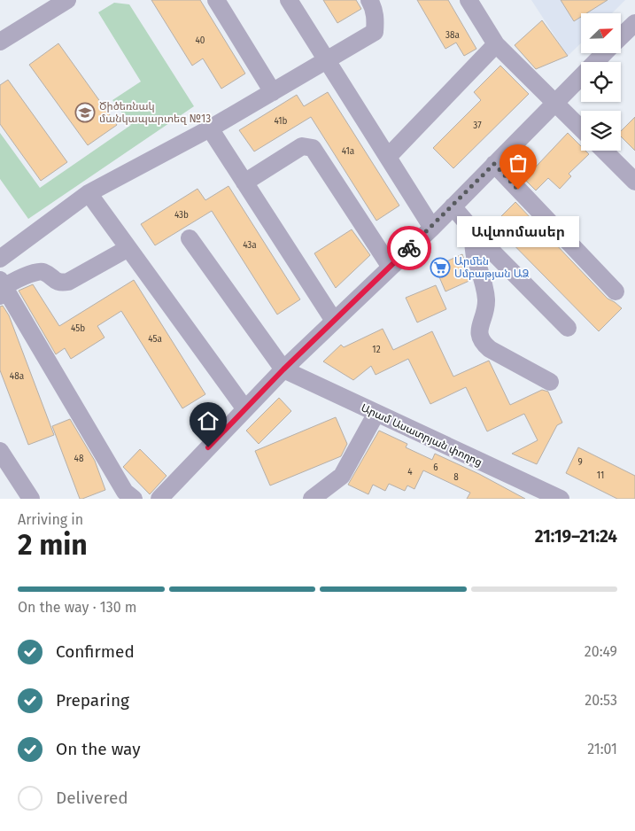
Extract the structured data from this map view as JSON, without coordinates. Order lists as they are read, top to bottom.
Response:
{
  "streets": {
    "street": ["Արամ Ասատրյան փողոց"]
  },
  "places": {
    "school or university": ["Ծիծեռնակ մանկապարտեզ №13"],
    "other": ["Ավտոմասեր"],
    "supermarket": ["Արմեն Սմբաթյան ԱՁ"]
  },
  "house_numbers": [
    "38a",
    "40",
    "41b",
    "37",
    "41a",
    "43b",
    "43a",
    "45b",
    "45a",
    "12",
    "48a",
    "48",
    "9",
    "6",
    "4",
    "11",
    "8"
  ],
  "north": "top right",
  "page": {
    "bubble": "Ավտոմասեր",
    "heading": ["2 min", "Arriving in", "21:19–21:24"],
    "bar": "On the way · 130 m",
    "list": [
      ["Confirmed", "20:49"],
      ["Preparing", "20:53"],
      ["On the way", "21:01"],
      "Delivered"
    ]
  }
}
